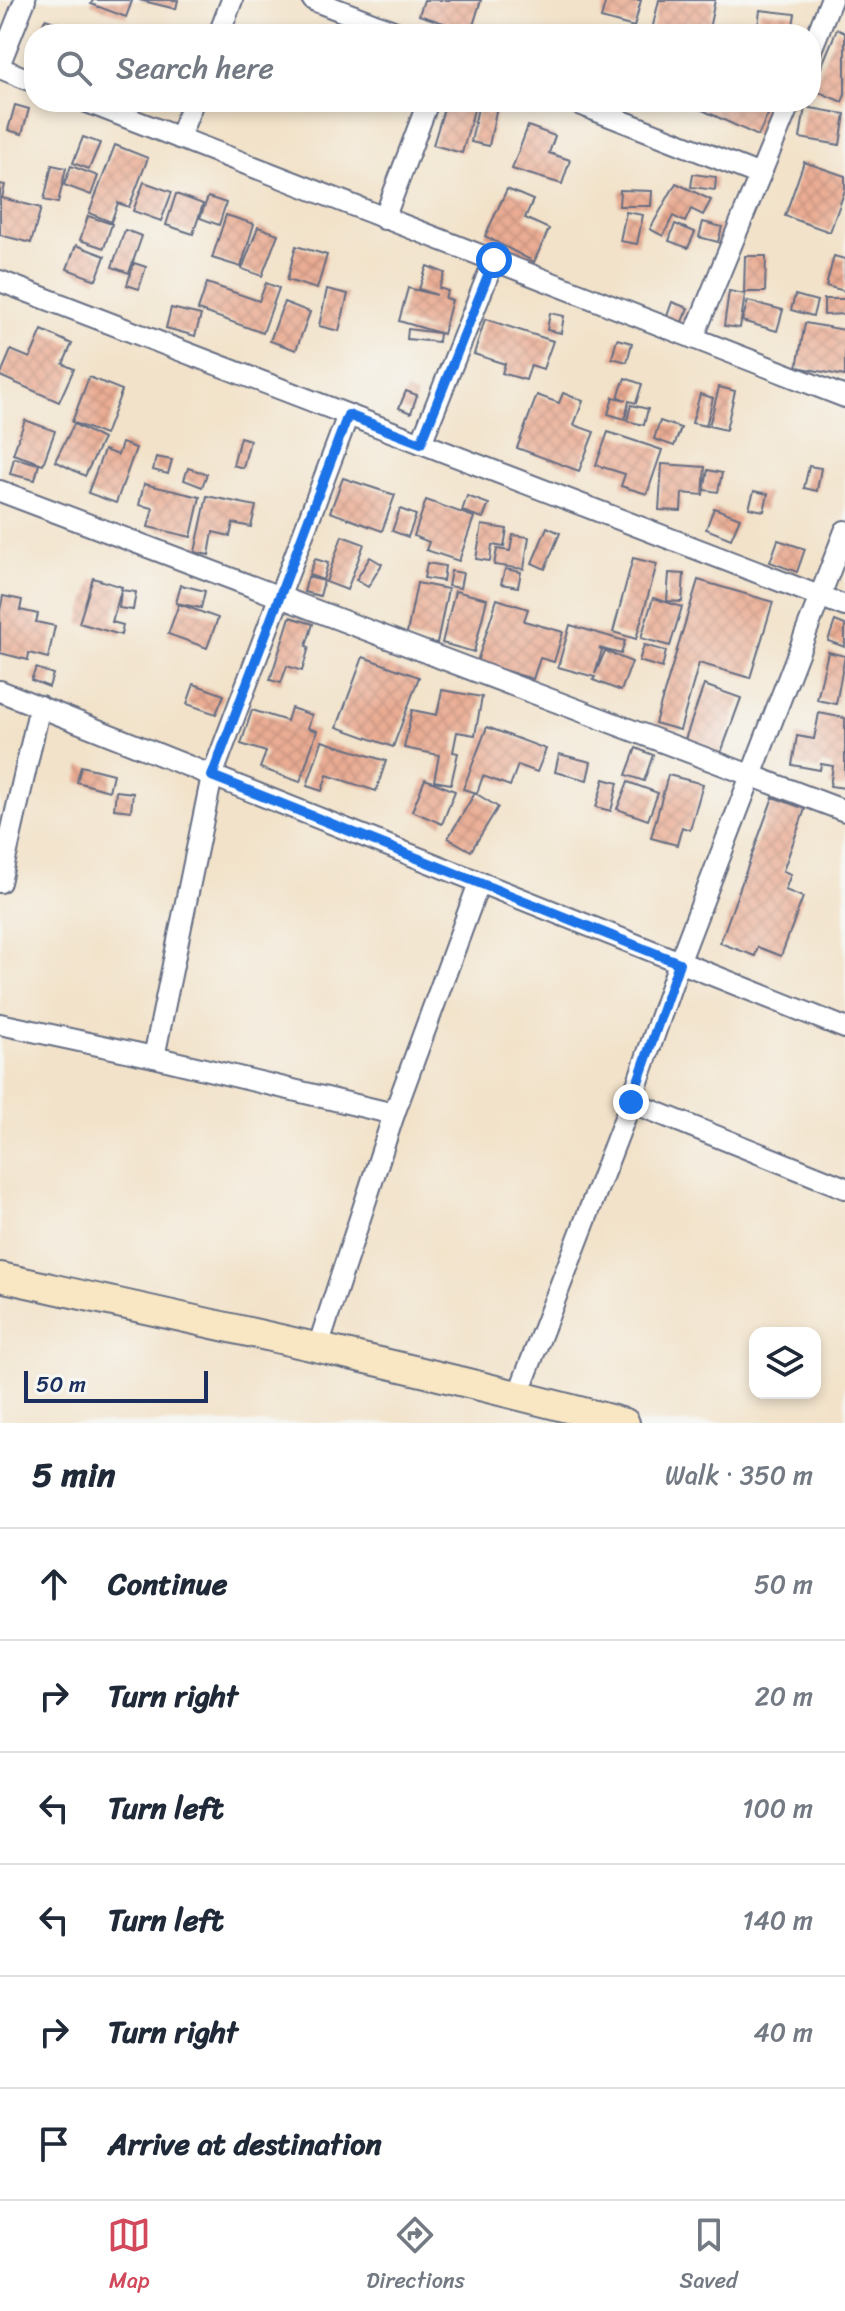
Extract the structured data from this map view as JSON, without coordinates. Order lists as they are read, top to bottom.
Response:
{
  "scale_bar": "50 m",
  "page": {
    "search": "Search here",
    "scale": "50 m",
    "heading": ["5 min", "Walk · 350 m"],
    "list": [
      ["Continue", "50 m"],
      ["Turn right", "20 m"],
      ["Turn left", "100 m"],
      ["Turn left", "140 m"],
      ["Turn right", "40 m"],
      "Arrive at destination"
    ],
    "nav": ["Map", "Directions", "Saved"]
  }
}
